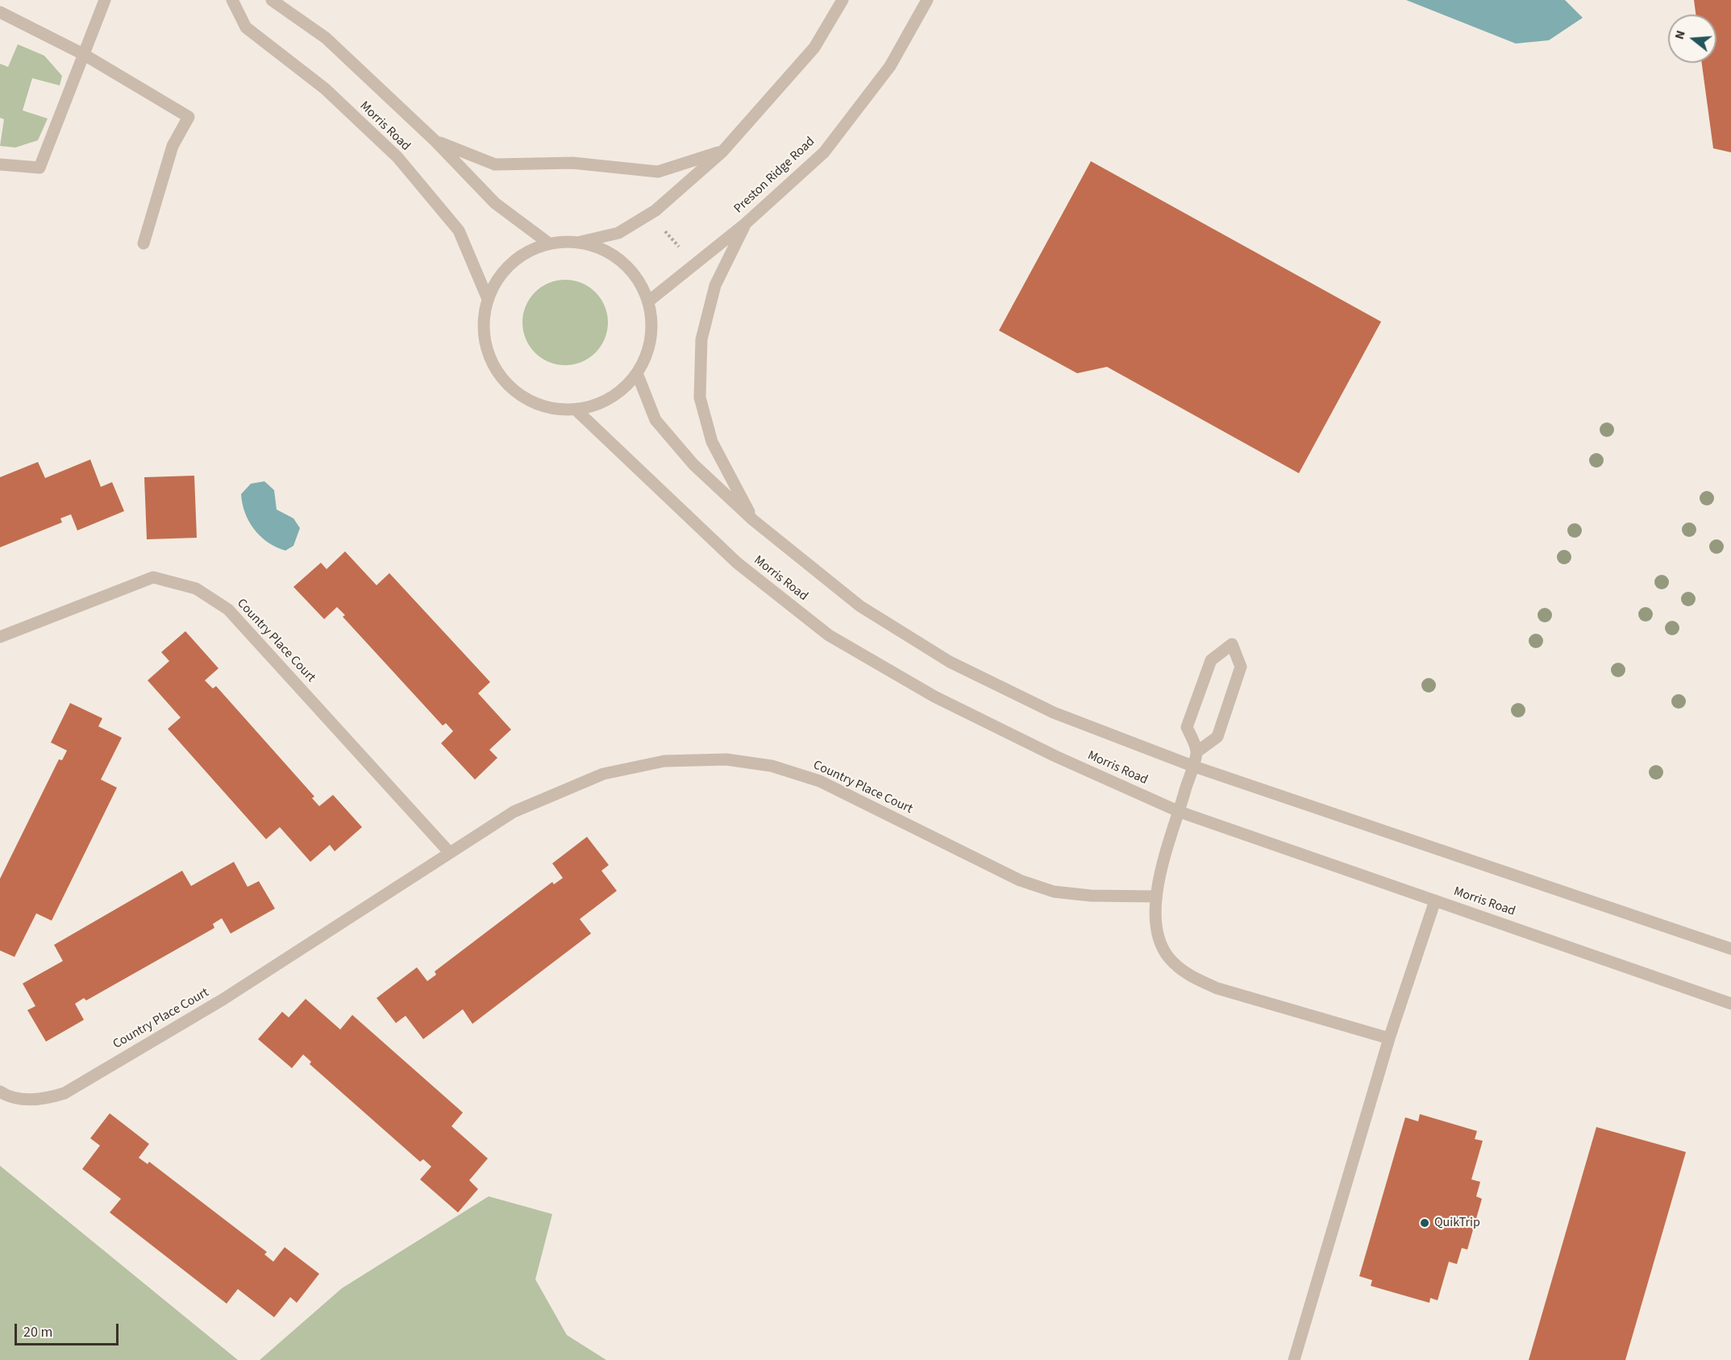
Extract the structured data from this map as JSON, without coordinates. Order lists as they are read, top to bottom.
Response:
{
  "streets": {
    "street": ["Morris Road", "Preston Ridge Road", "Country Place Court"]
  },
  "crossings": [
    ["Morris Road", "Preston Ridge Road"]
  ],
  "places": ["QuikTrip"],
  "scale_bar": "20 m",
  "north": "left"
}
